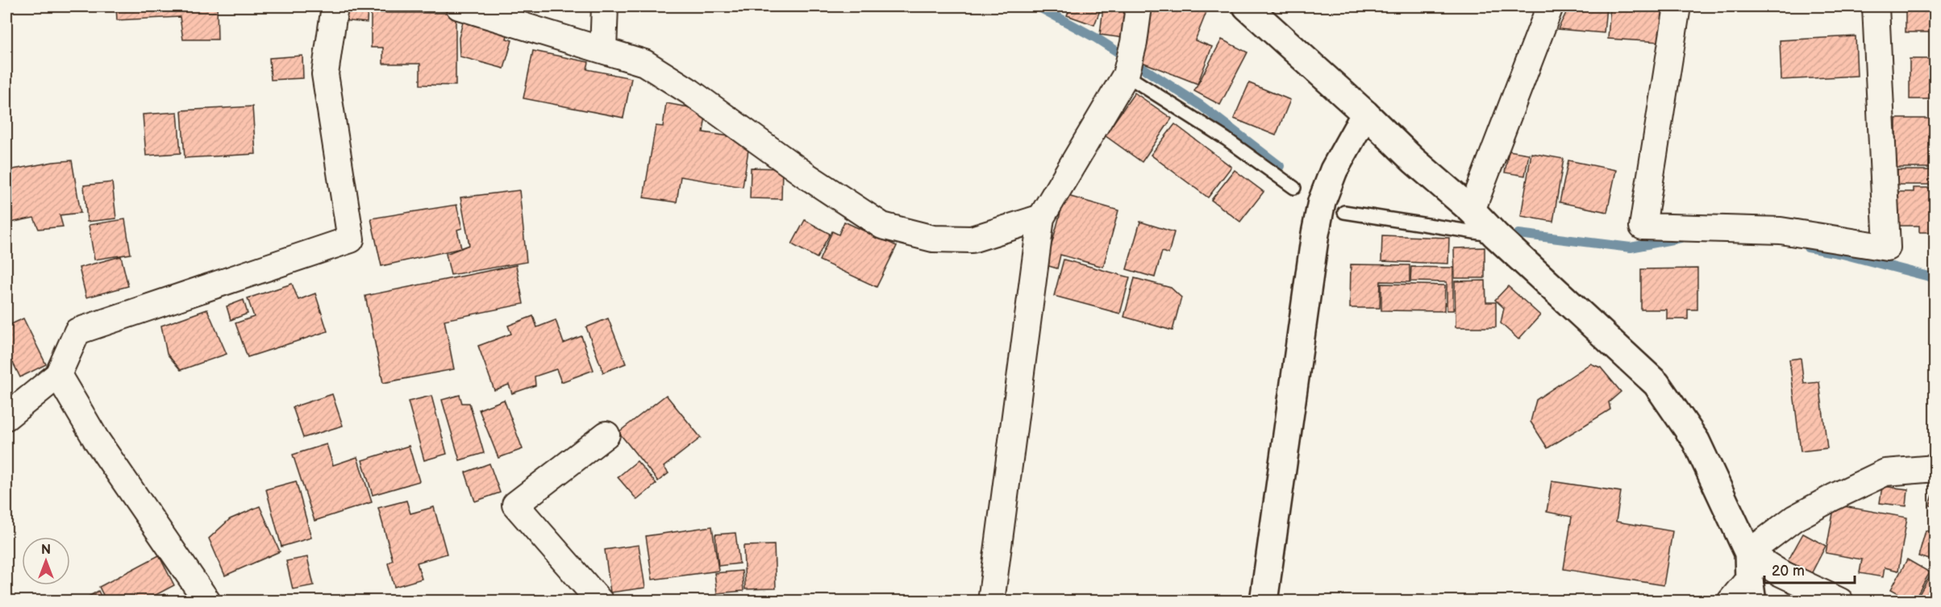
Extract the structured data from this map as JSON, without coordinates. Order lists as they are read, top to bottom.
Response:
{
  "scale_bar": "20 m",
  "north": "top"
}
